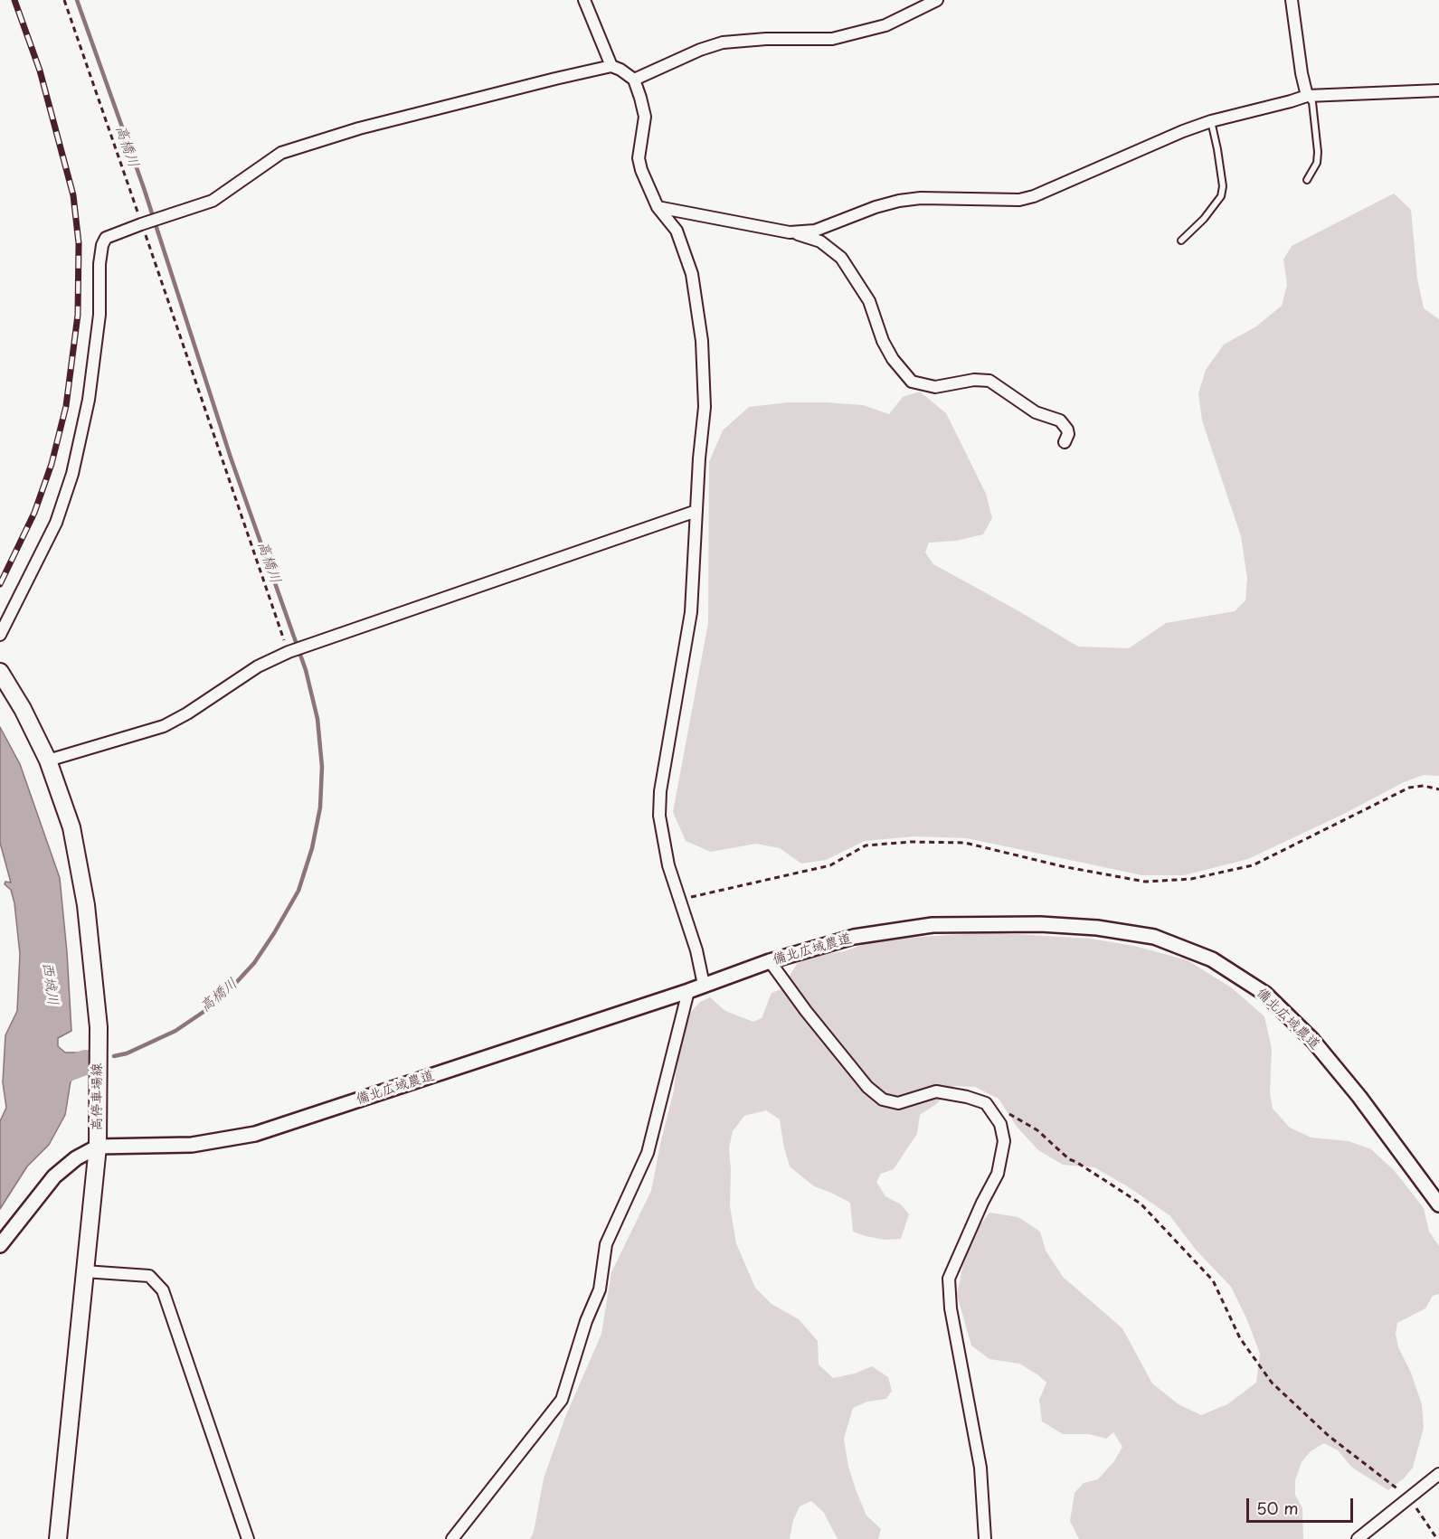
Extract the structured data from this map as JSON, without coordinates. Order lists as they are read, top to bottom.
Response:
{
  "streets": {
    "main road": ["高停車場線"],
    "street": ["備北広域農道"]
  },
  "crossings": [
    ["備北広域農道", "高停車場線"]
  ],
  "water": ["高橋川", "西城川"],
  "scale_bar": "50 m"
}
